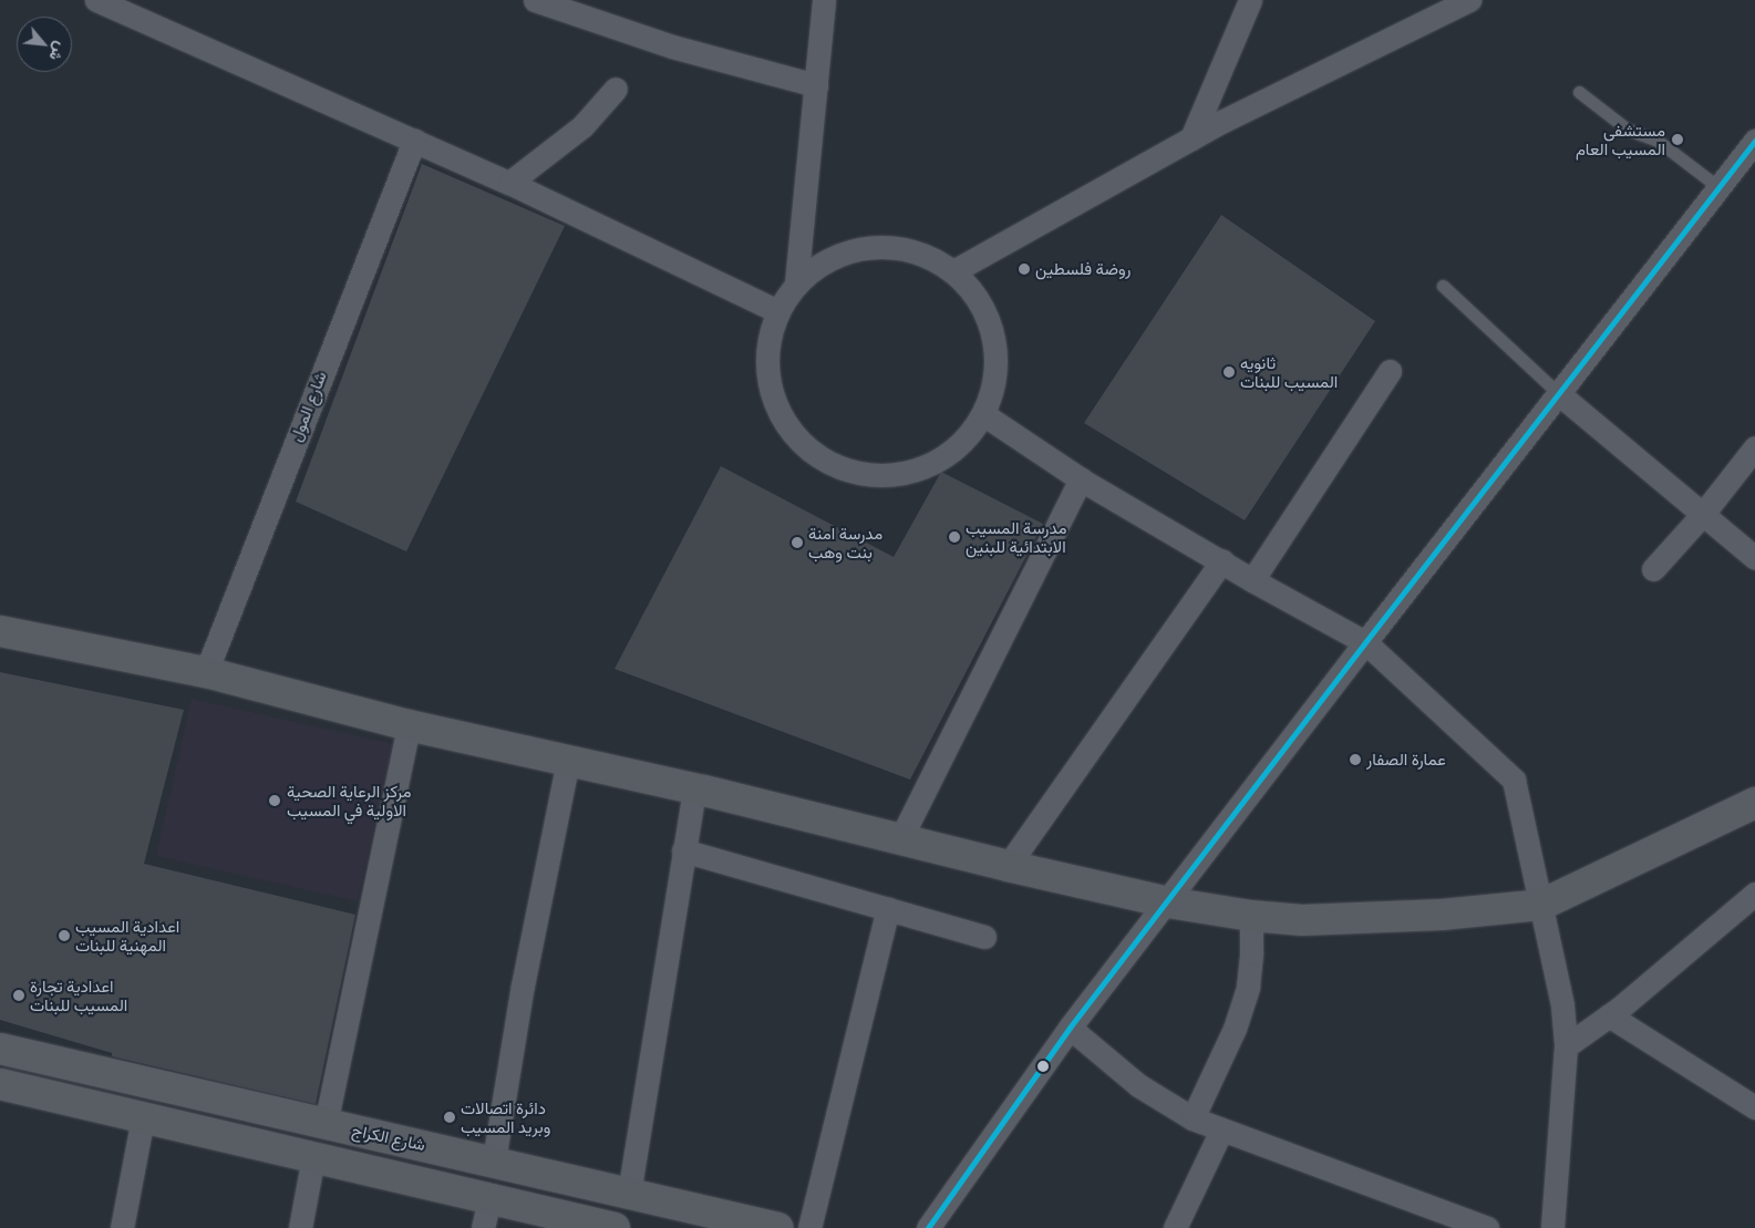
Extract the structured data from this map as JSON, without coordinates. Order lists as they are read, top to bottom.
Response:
{
  "streets": {
    "street": ["شارع المول", "شارع الكراج"]
  },
  "places": [
    "مستشفى المسيب العام",
    "روضة فلسطين",
    "ثانويه المسيب للبنات",
    "مدرسة المسيب الابتدائية للبنين",
    "مدرسة امنة بنت وهب",
    "عمارة الصفار",
    "مركز الرعاية الصحية الاولية في المسيب",
    "اعدادية المسيب المهنية للبنات",
    "اعدادية تجارة المسيب للبنات",
    "دائرة اتصالات وبريد المسيب"
  ],
  "north": "bottom right"
}
